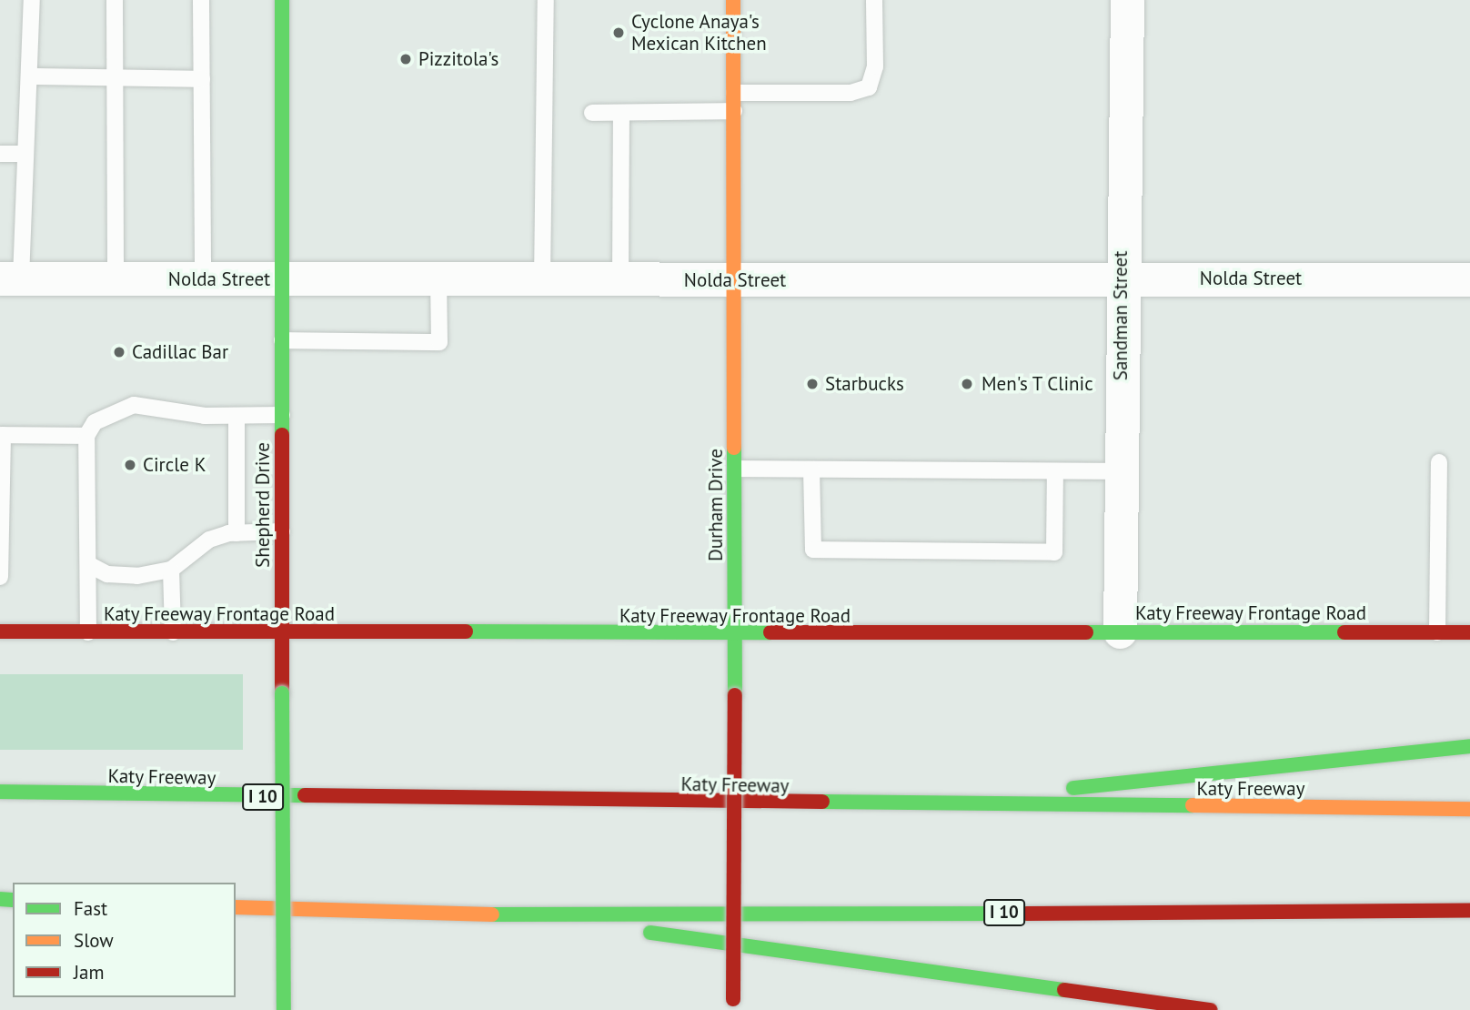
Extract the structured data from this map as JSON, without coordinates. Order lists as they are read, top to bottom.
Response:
{
  "streets": {
    "main road": [
      "Shepherd Drive",
      "Durham Drive",
      "Katy Freeway Frontage Road",
      "Katy Freeway",
      "I 10"
    ],
    "street": ["Nolda Street", "Sandman Street"]
  },
  "crossings": [
    ["Nolda Street", "Sandman Street"],
    ["Nolda Street", "Shepherd Drive"],
    ["Nolda Street", "Durham Drive"],
    ["Sandman Street", "Katy Freeway Frontage Road"],
    ["Shepherd Drive", "Katy Freeway Frontage Road"],
    ["Durham Drive", "Katy Freeway Frontage Road"]
  ],
  "places": [
    "Cyclone Anaya's Mexican Kitchen",
    "Pizzitola's",
    "Cadillac Bar",
    "Starbucks",
    "Men's T Clinic",
    "Circle K"
  ],
  "legend": ["Fast", "Slow", "Jam"]
}
